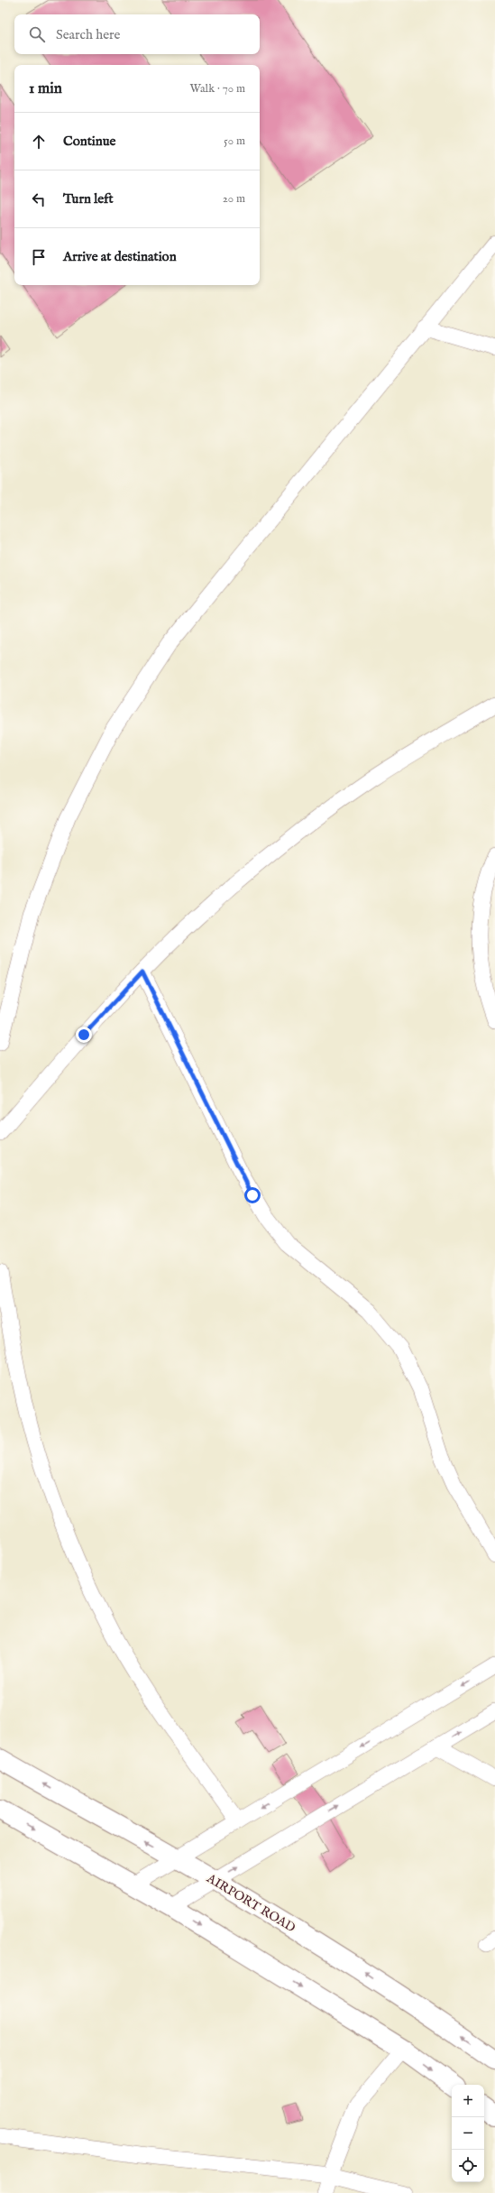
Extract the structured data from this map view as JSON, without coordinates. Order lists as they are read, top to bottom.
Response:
{
  "streets": {
    "main road": ["AIRPORT ROAD"]
  },
  "page": {
    "search": "Search here",
    "heading": ["1 min", "Walk · 70 m"],
    "list": [
      ["Continue", "50 m"],
      ["Turn left", "20 m"],
      "Arrive at destination"
    ],
    "map_buttons": ["+", "−"]
  }
}
